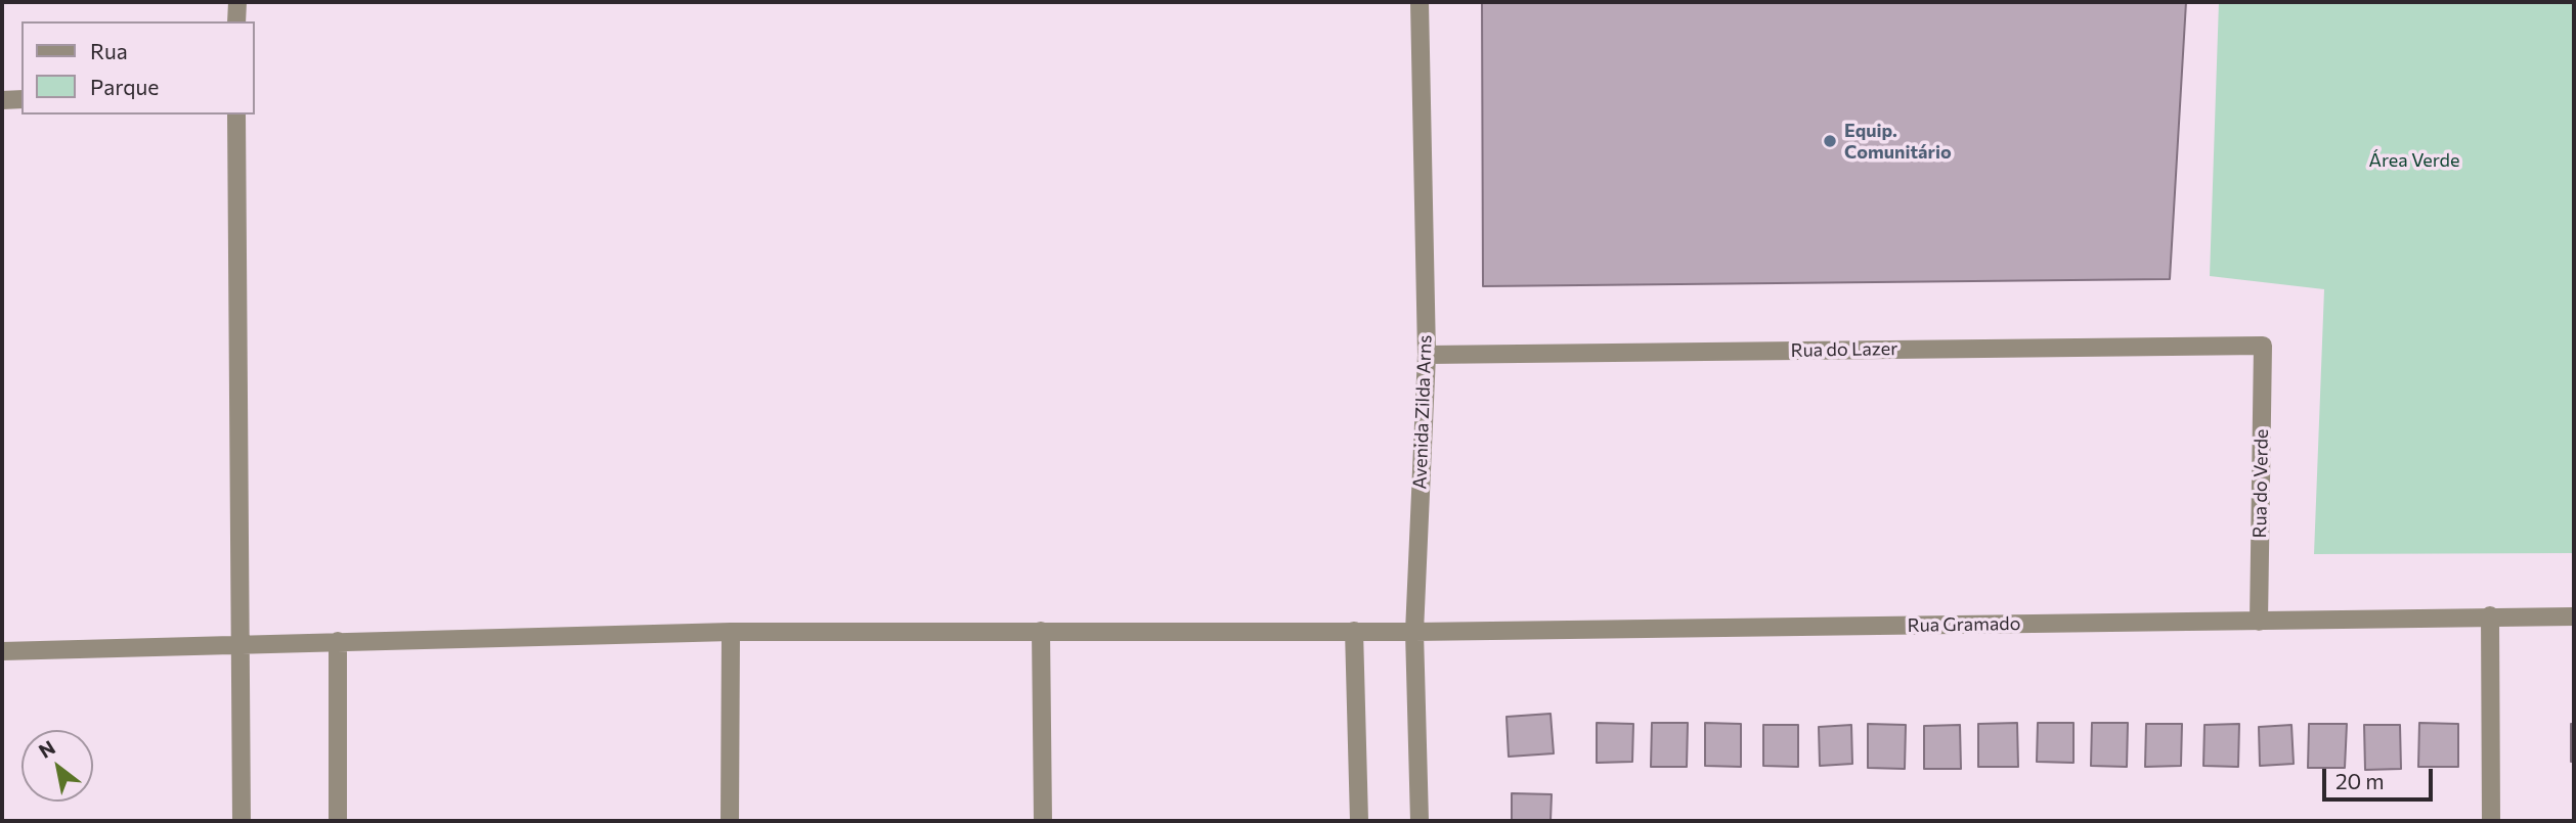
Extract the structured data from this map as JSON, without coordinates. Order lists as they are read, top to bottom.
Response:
{
  "streets": {
    "street": [
      "Rua do Lazer",
      "Avenida Zilda Arns",
      "Rua do Verde",
      "Rua Gramado"
    ]
  },
  "crossings": [
    ["Rua do Lazer", "Avenida Zilda Arns"],
    ["Rua do Lazer", "Rua do Verde"],
    ["Avenida Zilda Arns", "Rua Gramado"],
    ["Rua do Verde", "Rua Gramado"]
  ],
  "parks": ["Área Verde"],
  "places": ["Equip. Comunitário"],
  "legend": ["Rua", "Parque"],
  "scale_bar": "20 m",
  "north": "top left"
}
